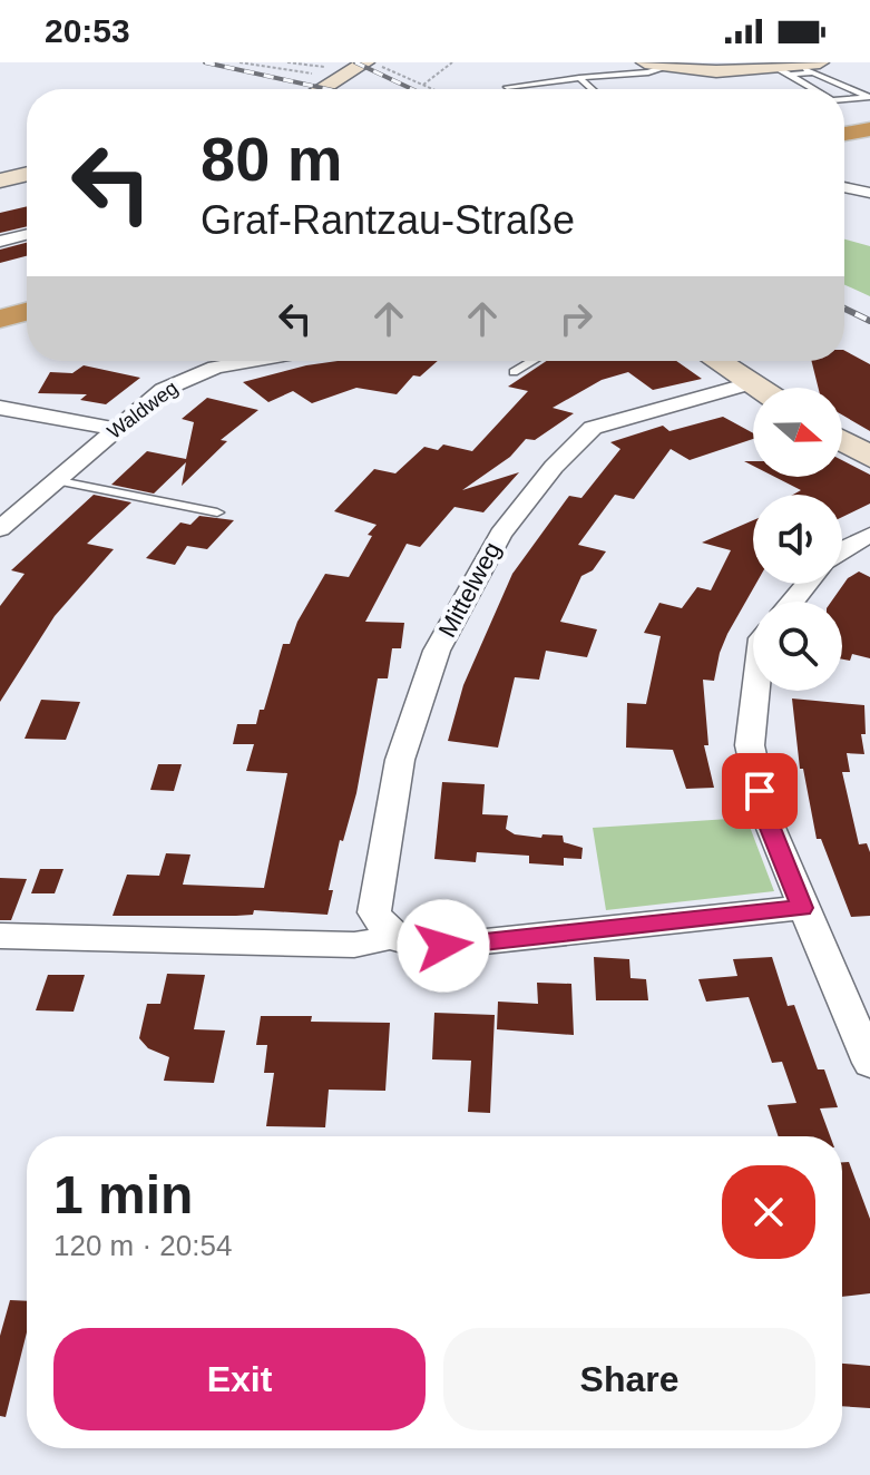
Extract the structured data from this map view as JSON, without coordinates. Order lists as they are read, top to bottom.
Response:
{
  "streets": {
    "street": ["Waldweg", "Mittelweg"]
  },
  "north": "right",
  "page": {
    "status": "20:53",
    "turn": ["80 m", "Graf-Rantzau-Straße"],
    "heading": ["1 min", "120 m · 20:54"],
    "buttons": ["Exit", "Share"]
  }
}
